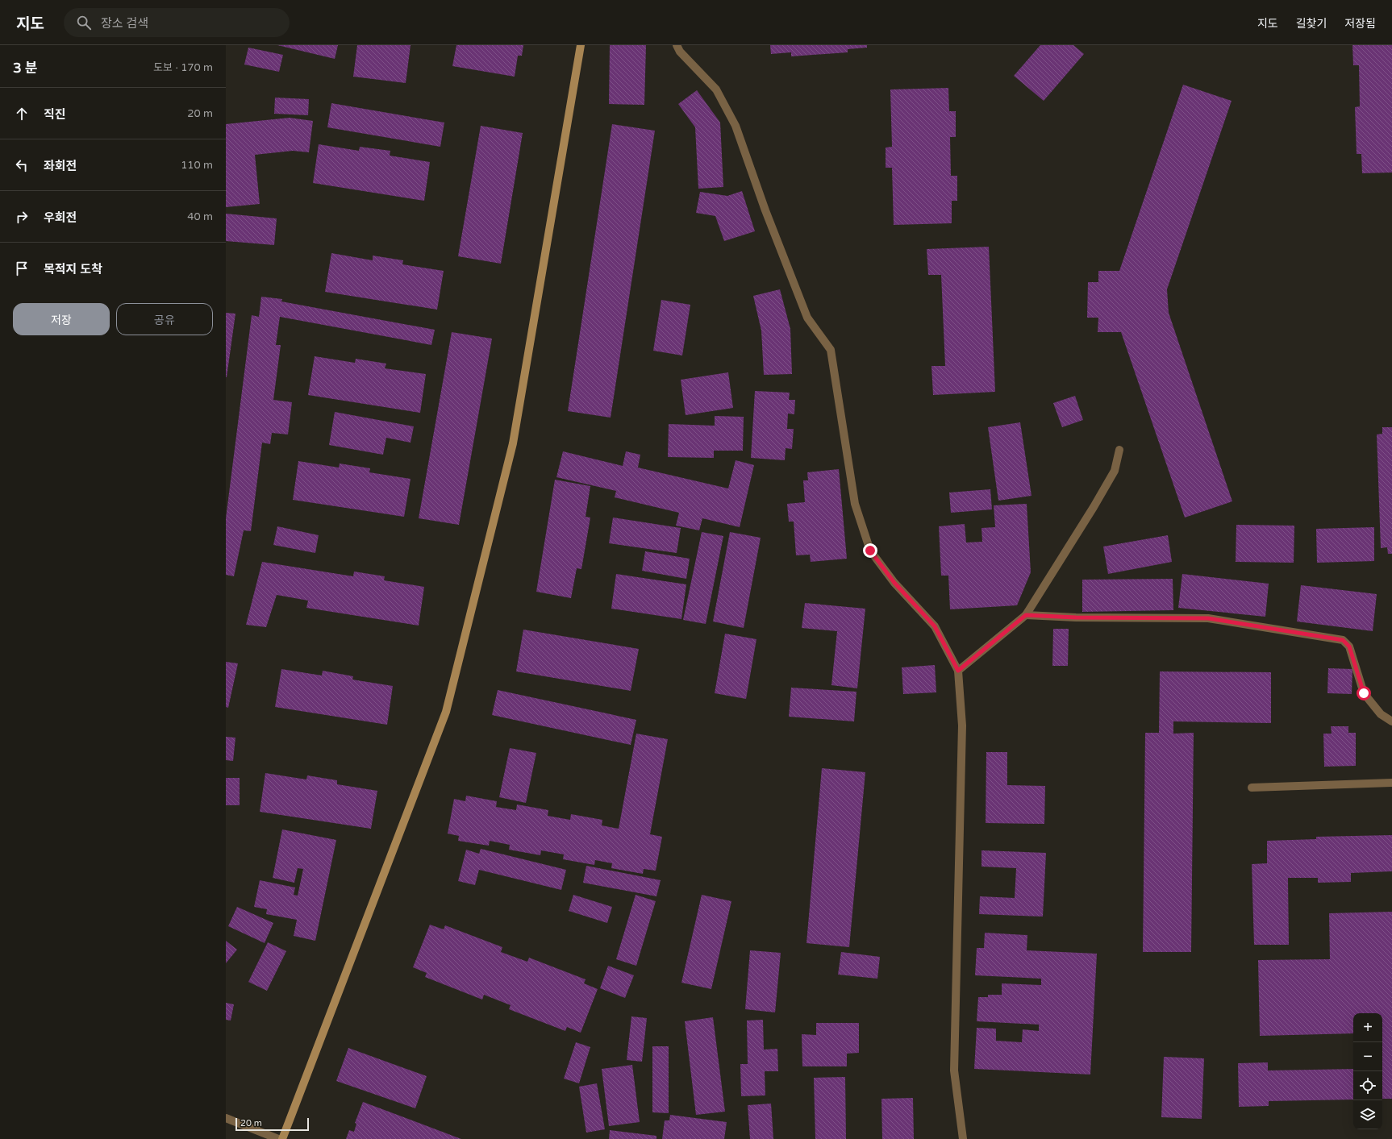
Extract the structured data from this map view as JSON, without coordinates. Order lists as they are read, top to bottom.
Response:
{
  "scale_bar": "20 m",
  "page": {
    "header": "지도",
    "search": "장소 검색",
    "nav": ["지도", "길찾기", "저장됨"],
    "heading": ["3 분", "도보 · 170 m"],
    "list": [
      ["직진", "20 m"],
      ["좌회전", "110 m"],
      ["우회전", "40 m"],
      "목적지 도착"
    ],
    "buttons": ["저장", "공유"],
    "map_buttons": ["+", "−"],
    "scale": "20 m"
  }
}
